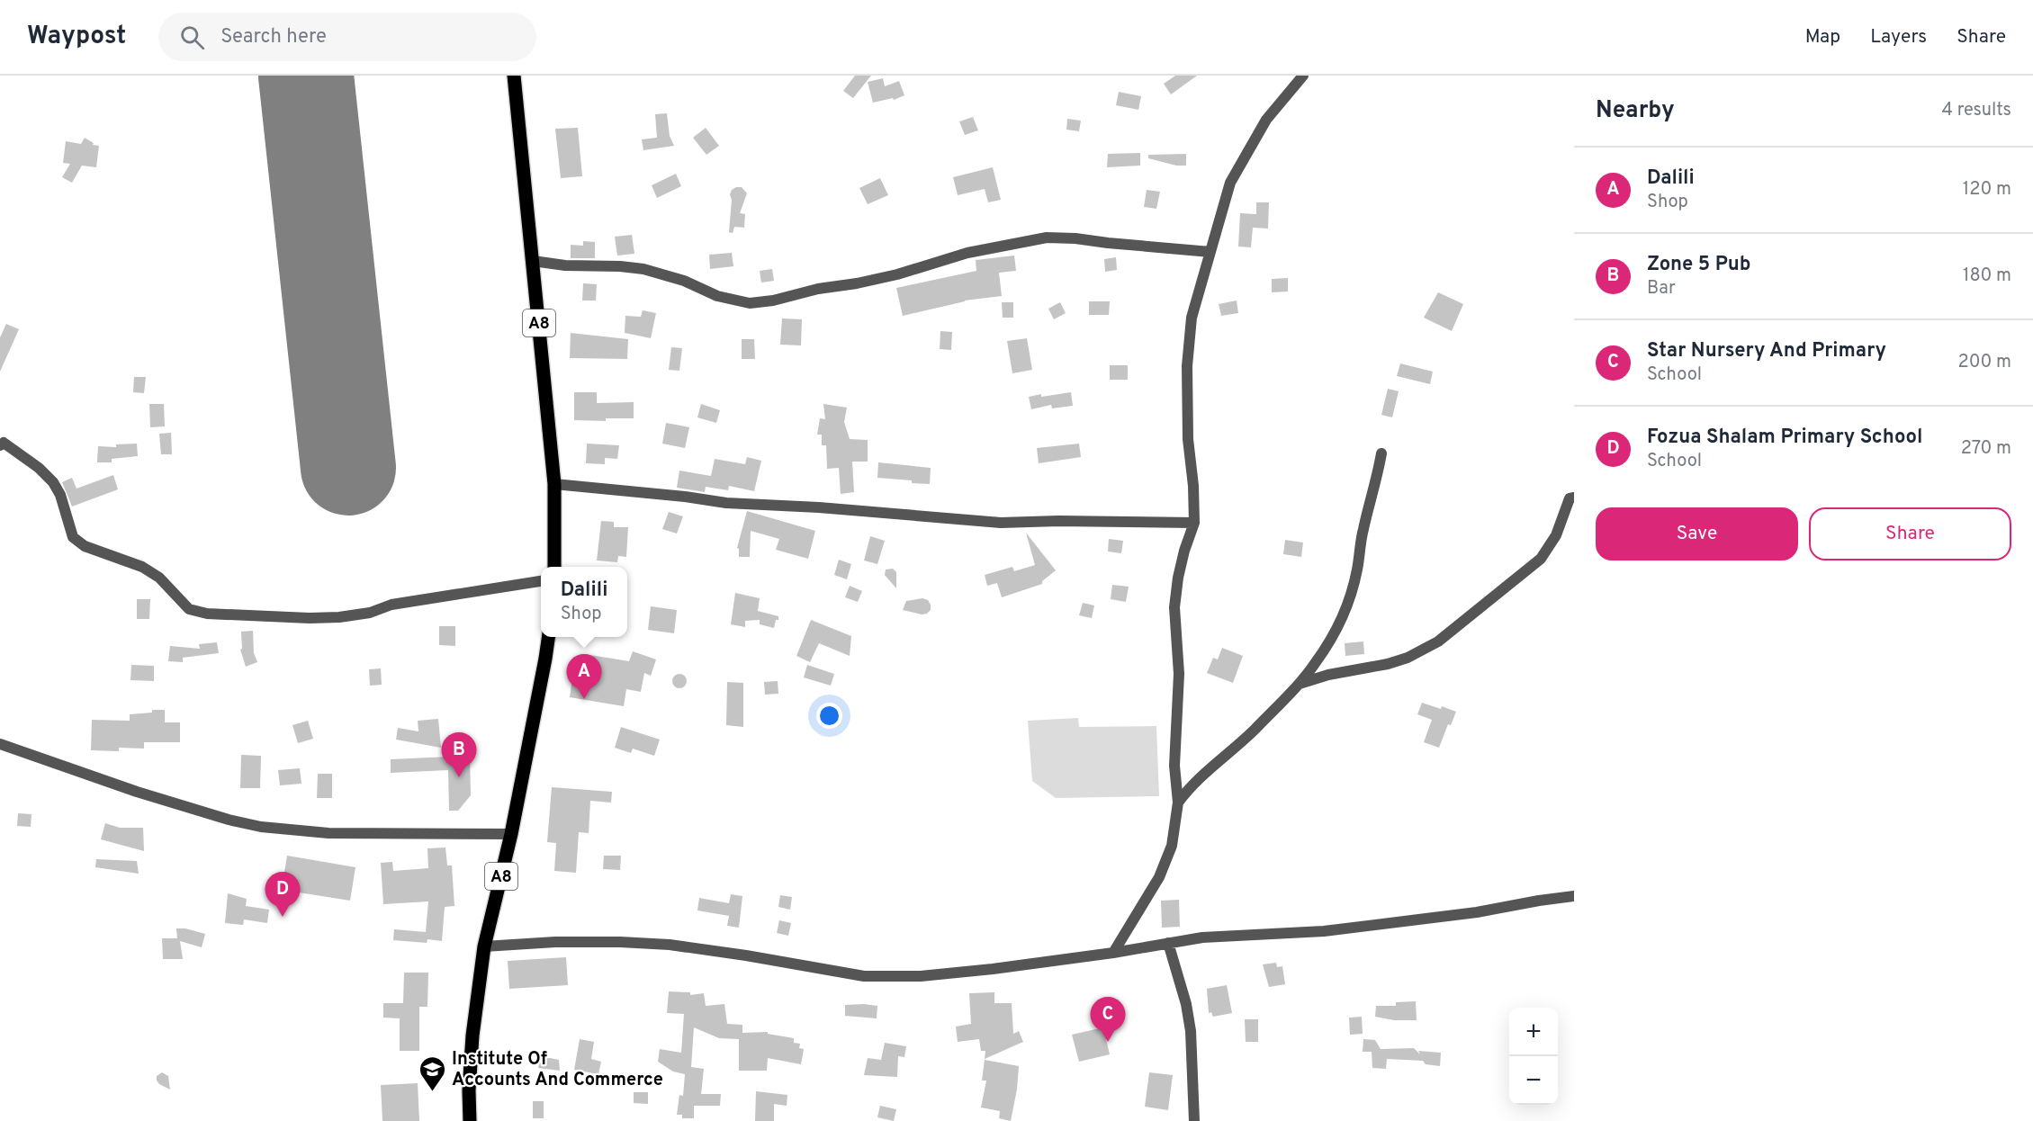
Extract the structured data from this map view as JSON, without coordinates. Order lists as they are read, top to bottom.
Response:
{
  "streets": {
    "main road": ["A8"]
  },
  "places": {
    "school or university": ["Institute Of Accounts And Commerce"]
  },
  "page": {
    "header": "Waypost",
    "search": "Search here",
    "nav": ["Map", "Layers", "Share"],
    "heading": ["Nearby", "4 results"],
    "list": [
      {
        "mark": "A",
        "name": "Dalili",
        "note": "Shop",
        "value": "120 m"
      },
      {
        "mark": "B",
        "name": "Zone 5 Pub",
        "note": "Bar",
        "value": "180 m"
      },
      {
        "mark": "C",
        "name": "Star Nursery And Primary",
        "note": "School",
        "value": "200 m"
      },
      {
        "mark": "D",
        "name": "Fozua Shalam Primary School",
        "note": "School",
        "value": "270 m"
      }
    ],
    "buttons": ["Save", "Share"],
    "popup": ["Dalili", "Shop"],
    "pins": [
      "A",
      "B",
      "D",
      "C"
    ],
    "map_buttons": ["+", "−"]
  }
}
